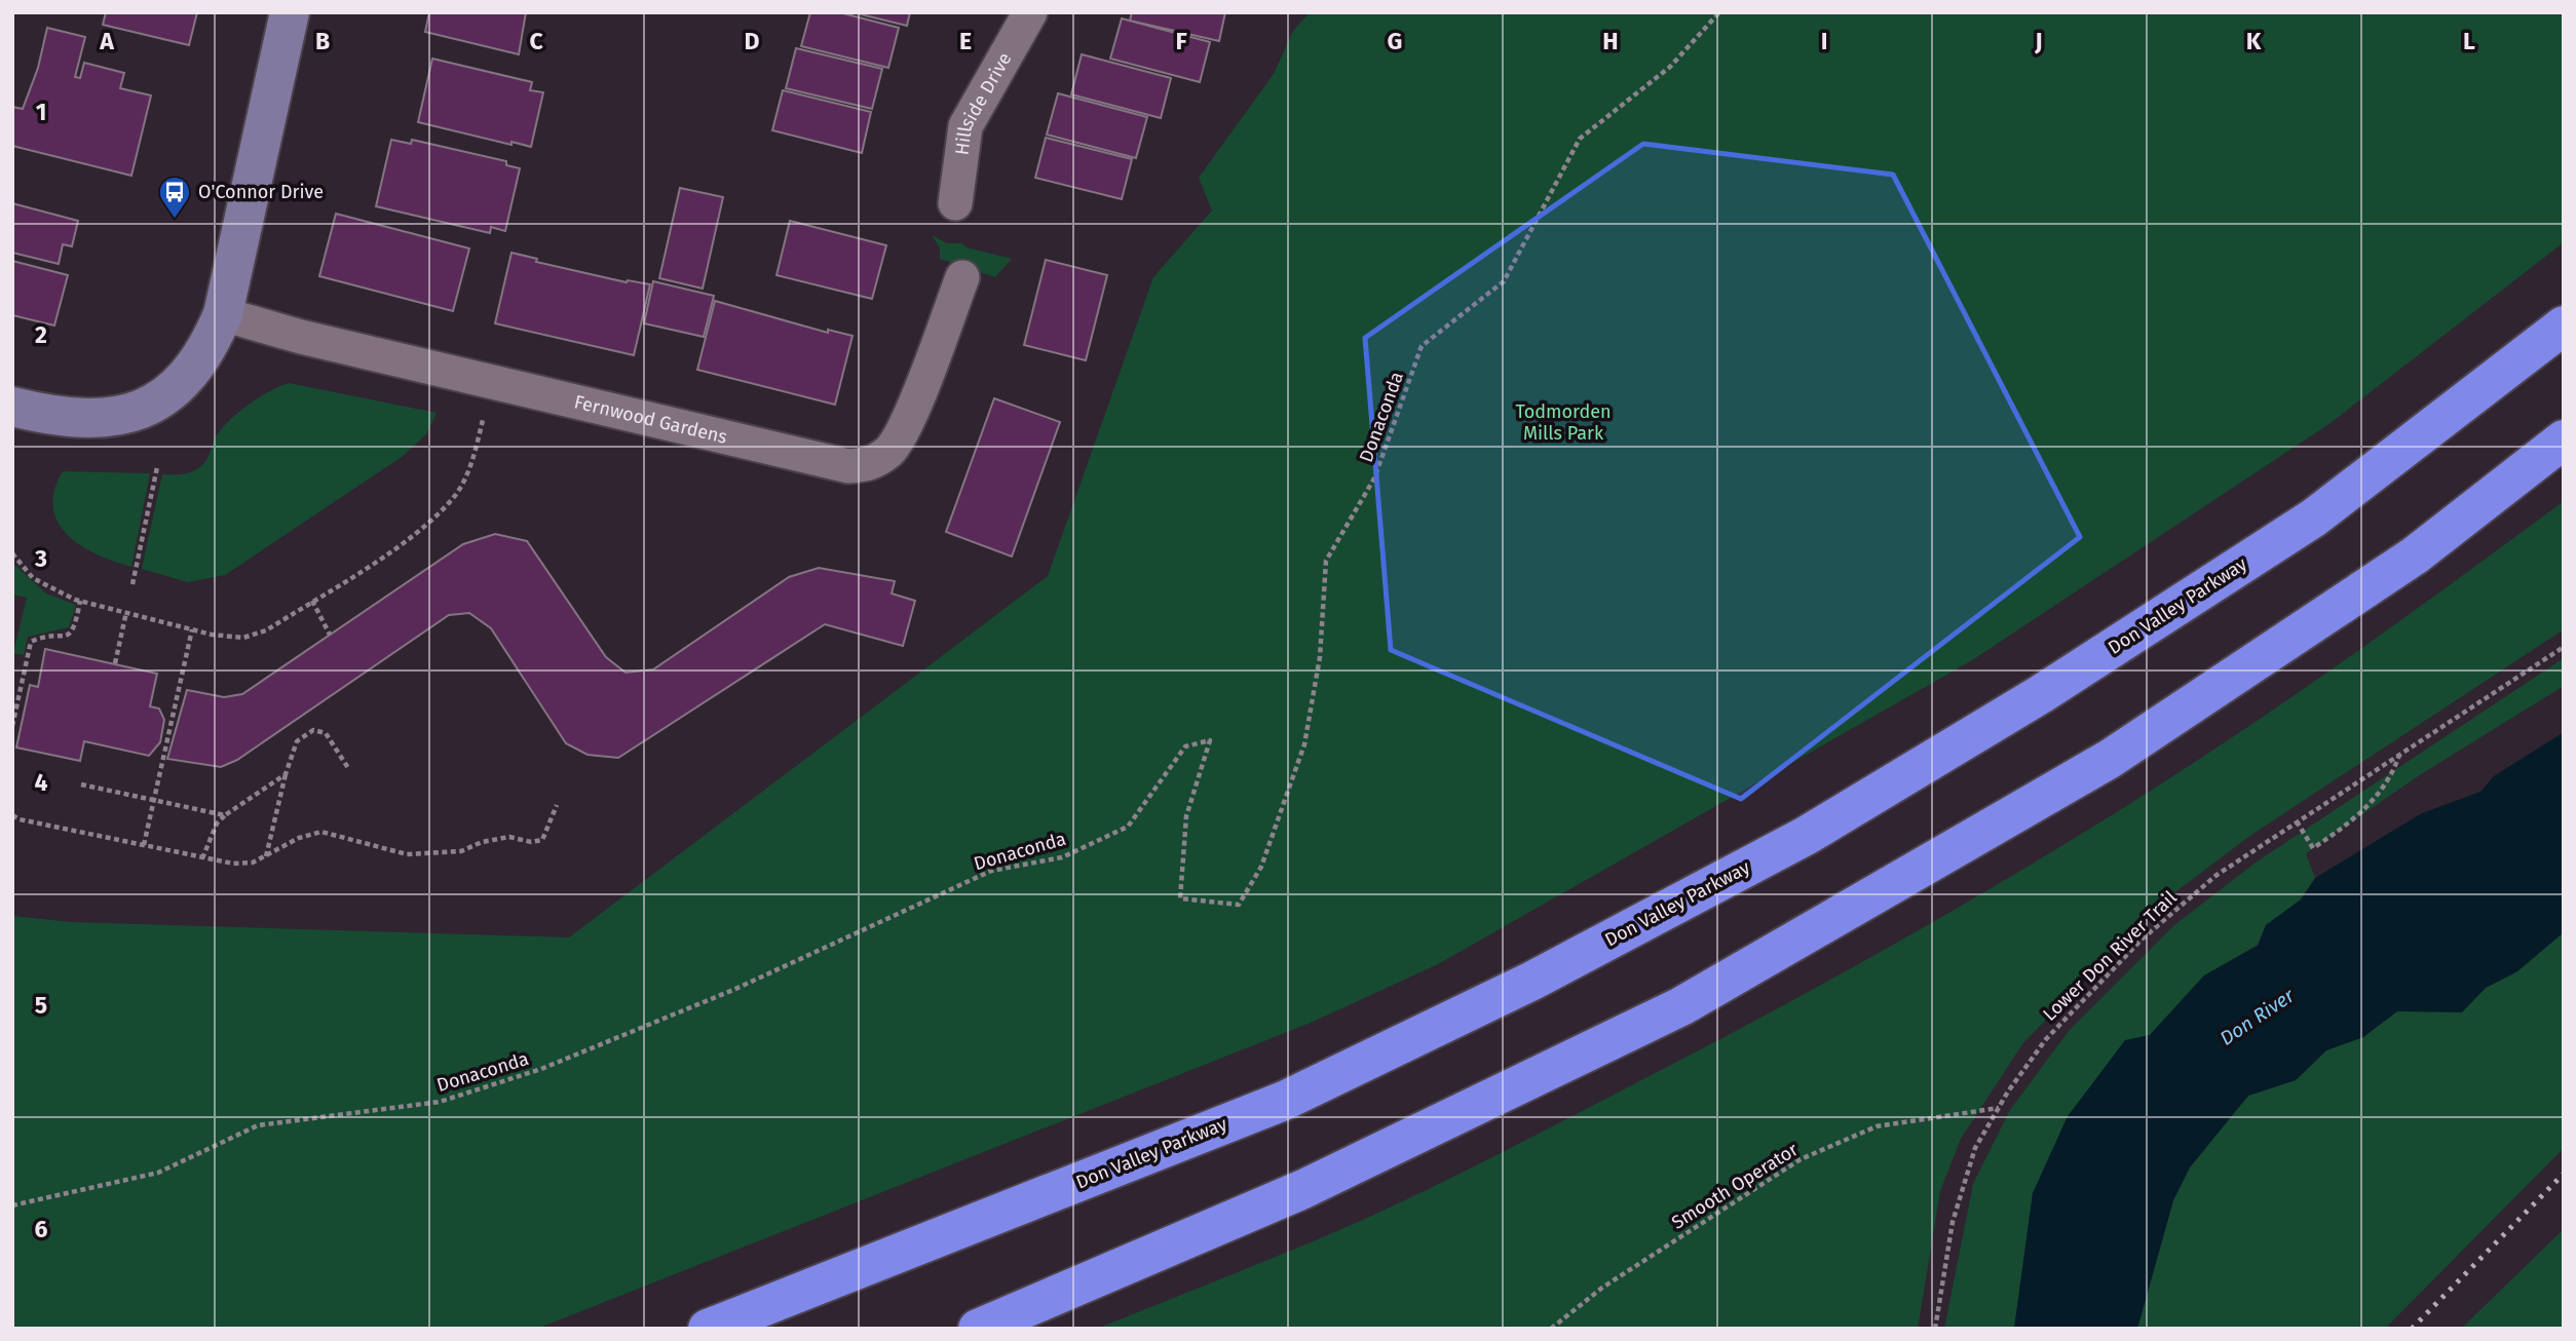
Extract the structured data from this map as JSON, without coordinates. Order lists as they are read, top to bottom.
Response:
{
  "streets": {
    "highway": ["Don Valley Parkway"],
    "street": ["Hillside Drive", "Fernwood Gardens"],
    "path": ["Donaconda", "Lower Don River Trail", "Smooth Operator"]
  },
  "crossings": [
    ["Lower Don River Trail", "Smooth Operator"]
  ],
  "water": ["Don River"],
  "parks": ["Todmorden Mills Park"],
  "places": {
    "bus stop": ["O'Connor Drive"]
  },
  "grid": {
    "columns": [
      "A",
      "B",
      "C",
      "D",
      "E",
      "F",
      "G",
      "H",
      "I",
      "J",
      "K",
      "L"
    ],
    "rows": [
      "1",
      "2",
      "3",
      "4",
      "5",
      "6"
    ]
  }
}
